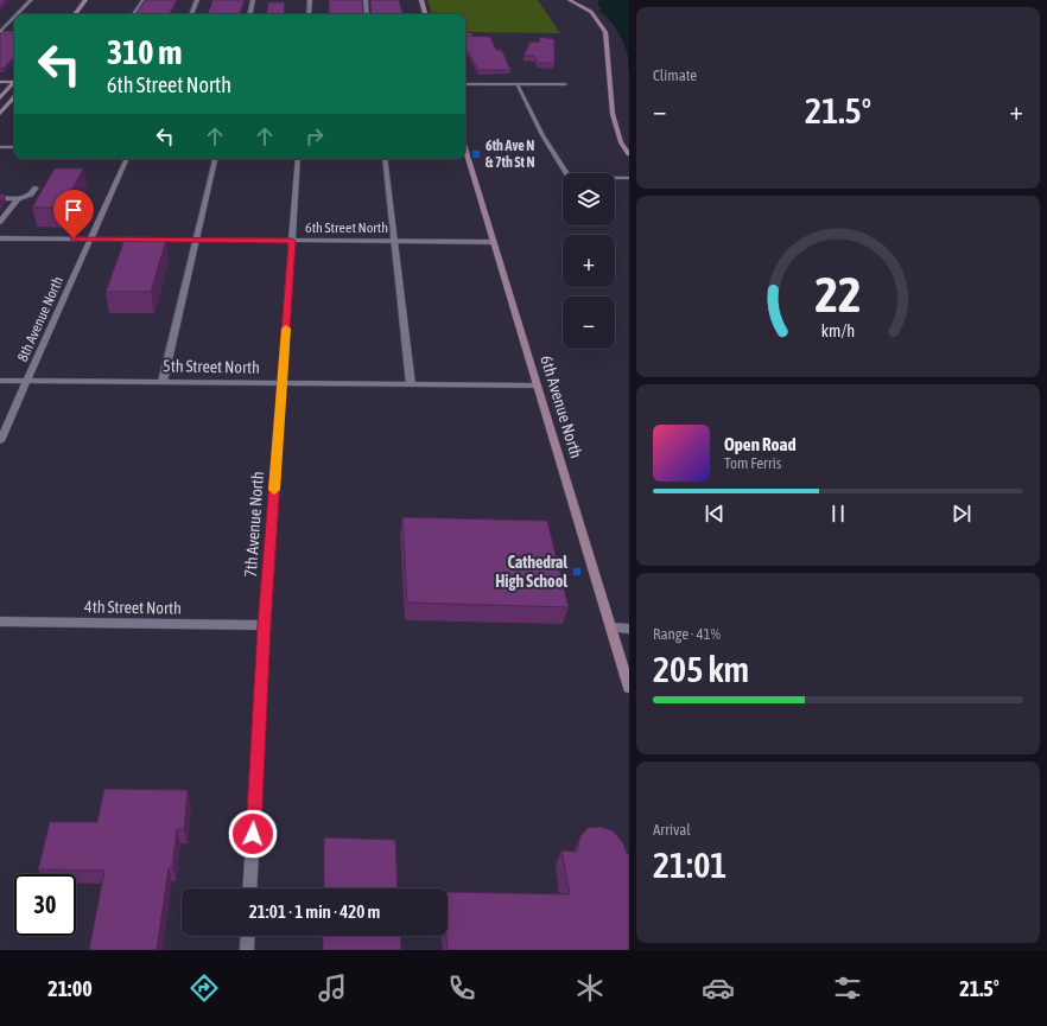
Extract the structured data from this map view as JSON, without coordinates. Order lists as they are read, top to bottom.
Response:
{
  "streets": {
    "street": [
      "6th Street North",
      "8th Avenue North",
      "5th Street North",
      "6th Avenue North",
      "7th Avenue North",
      "4th Street North"
    ]
  },
  "crossings": [
    ["6th Street North", "8th Avenue North"],
    ["6th Street North", "6th Avenue North"],
    ["6th Street North", "7th Avenue North"],
    ["8th Avenue North", "5th Street North"],
    ["5th Street North", "6th Avenue North"],
    ["5th Street North", "7th Avenue North"],
    ["7th Avenue North", "4th Street North"]
  ],
  "places": {
    "transit": ["6th Ave N & 7th St N", "Cathedral High School"]
  },
  "page": {
    "tile": [
      "Climate",
      ["Range · 41%", "205 km"],
      ["Arrival", "21:01"]
    ],
    "turn": ["310 m", "6th Street North"],
    "heat": ["−", "21.5°", "+"],
    "map_buttons": ["+", "−"],
    "song": ["Open Road", "Tom Ferris"],
    "limit": "30",
    "trip": "21:01 · 1 min · 420 m",
    "tabs": ["21:00", "21.5°"],
    "gauge": ["22", "km/h"]
  }
}
